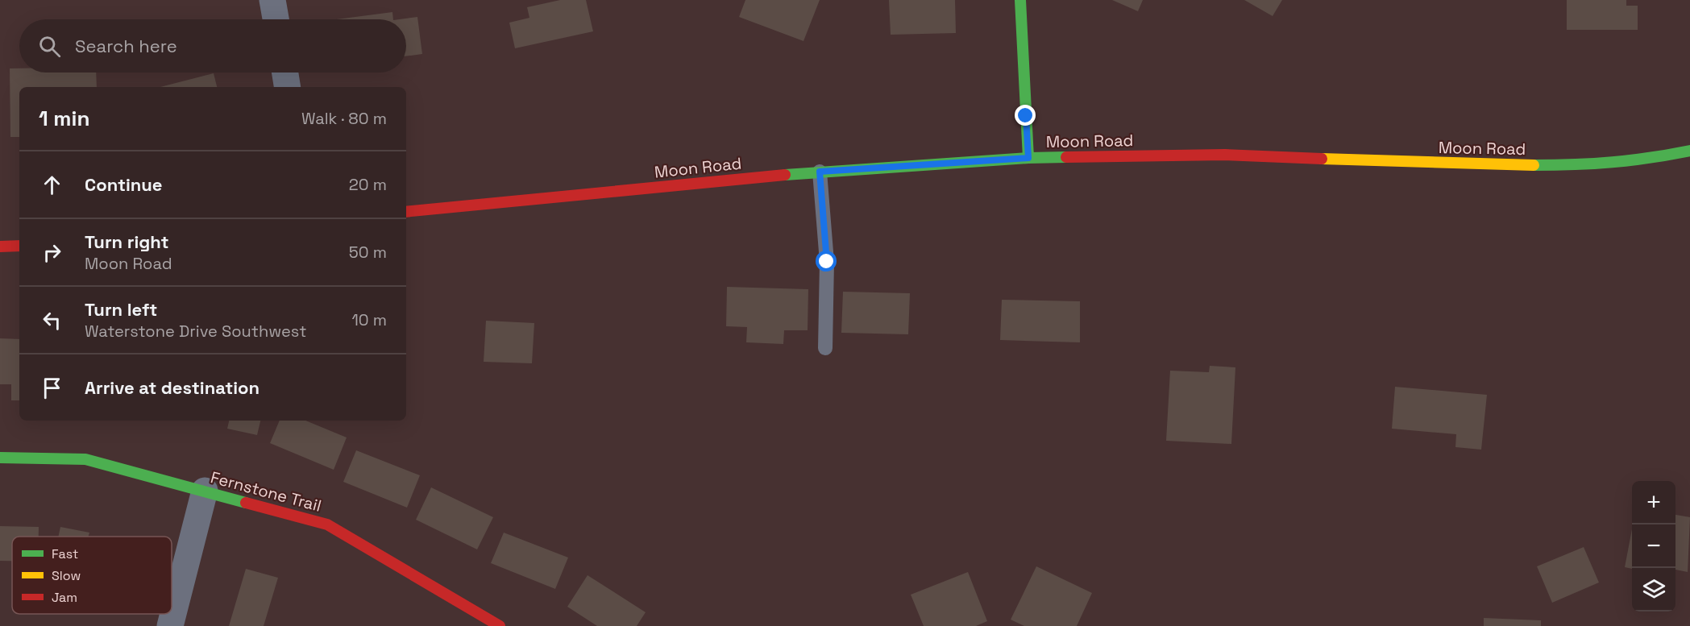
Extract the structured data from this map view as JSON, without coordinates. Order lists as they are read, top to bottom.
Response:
{
  "streets": {
    "street": ["Moon Road", "Fernstone Trail"]
  },
  "legend": ["Fast", "Slow", "Jam"],
  "page": {
    "search": "Search here",
    "heading": ["1 min", "Walk · 80 m"],
    "list": [
      ["Continue", "20 m"],
      ["Turn right", "Moon Road", "50 m"],
      ["Turn left", "Waterstone Drive Southwest", "10 m"],
      "Arrive at destination"
    ],
    "map_buttons": ["+", "−"]
  }
}
